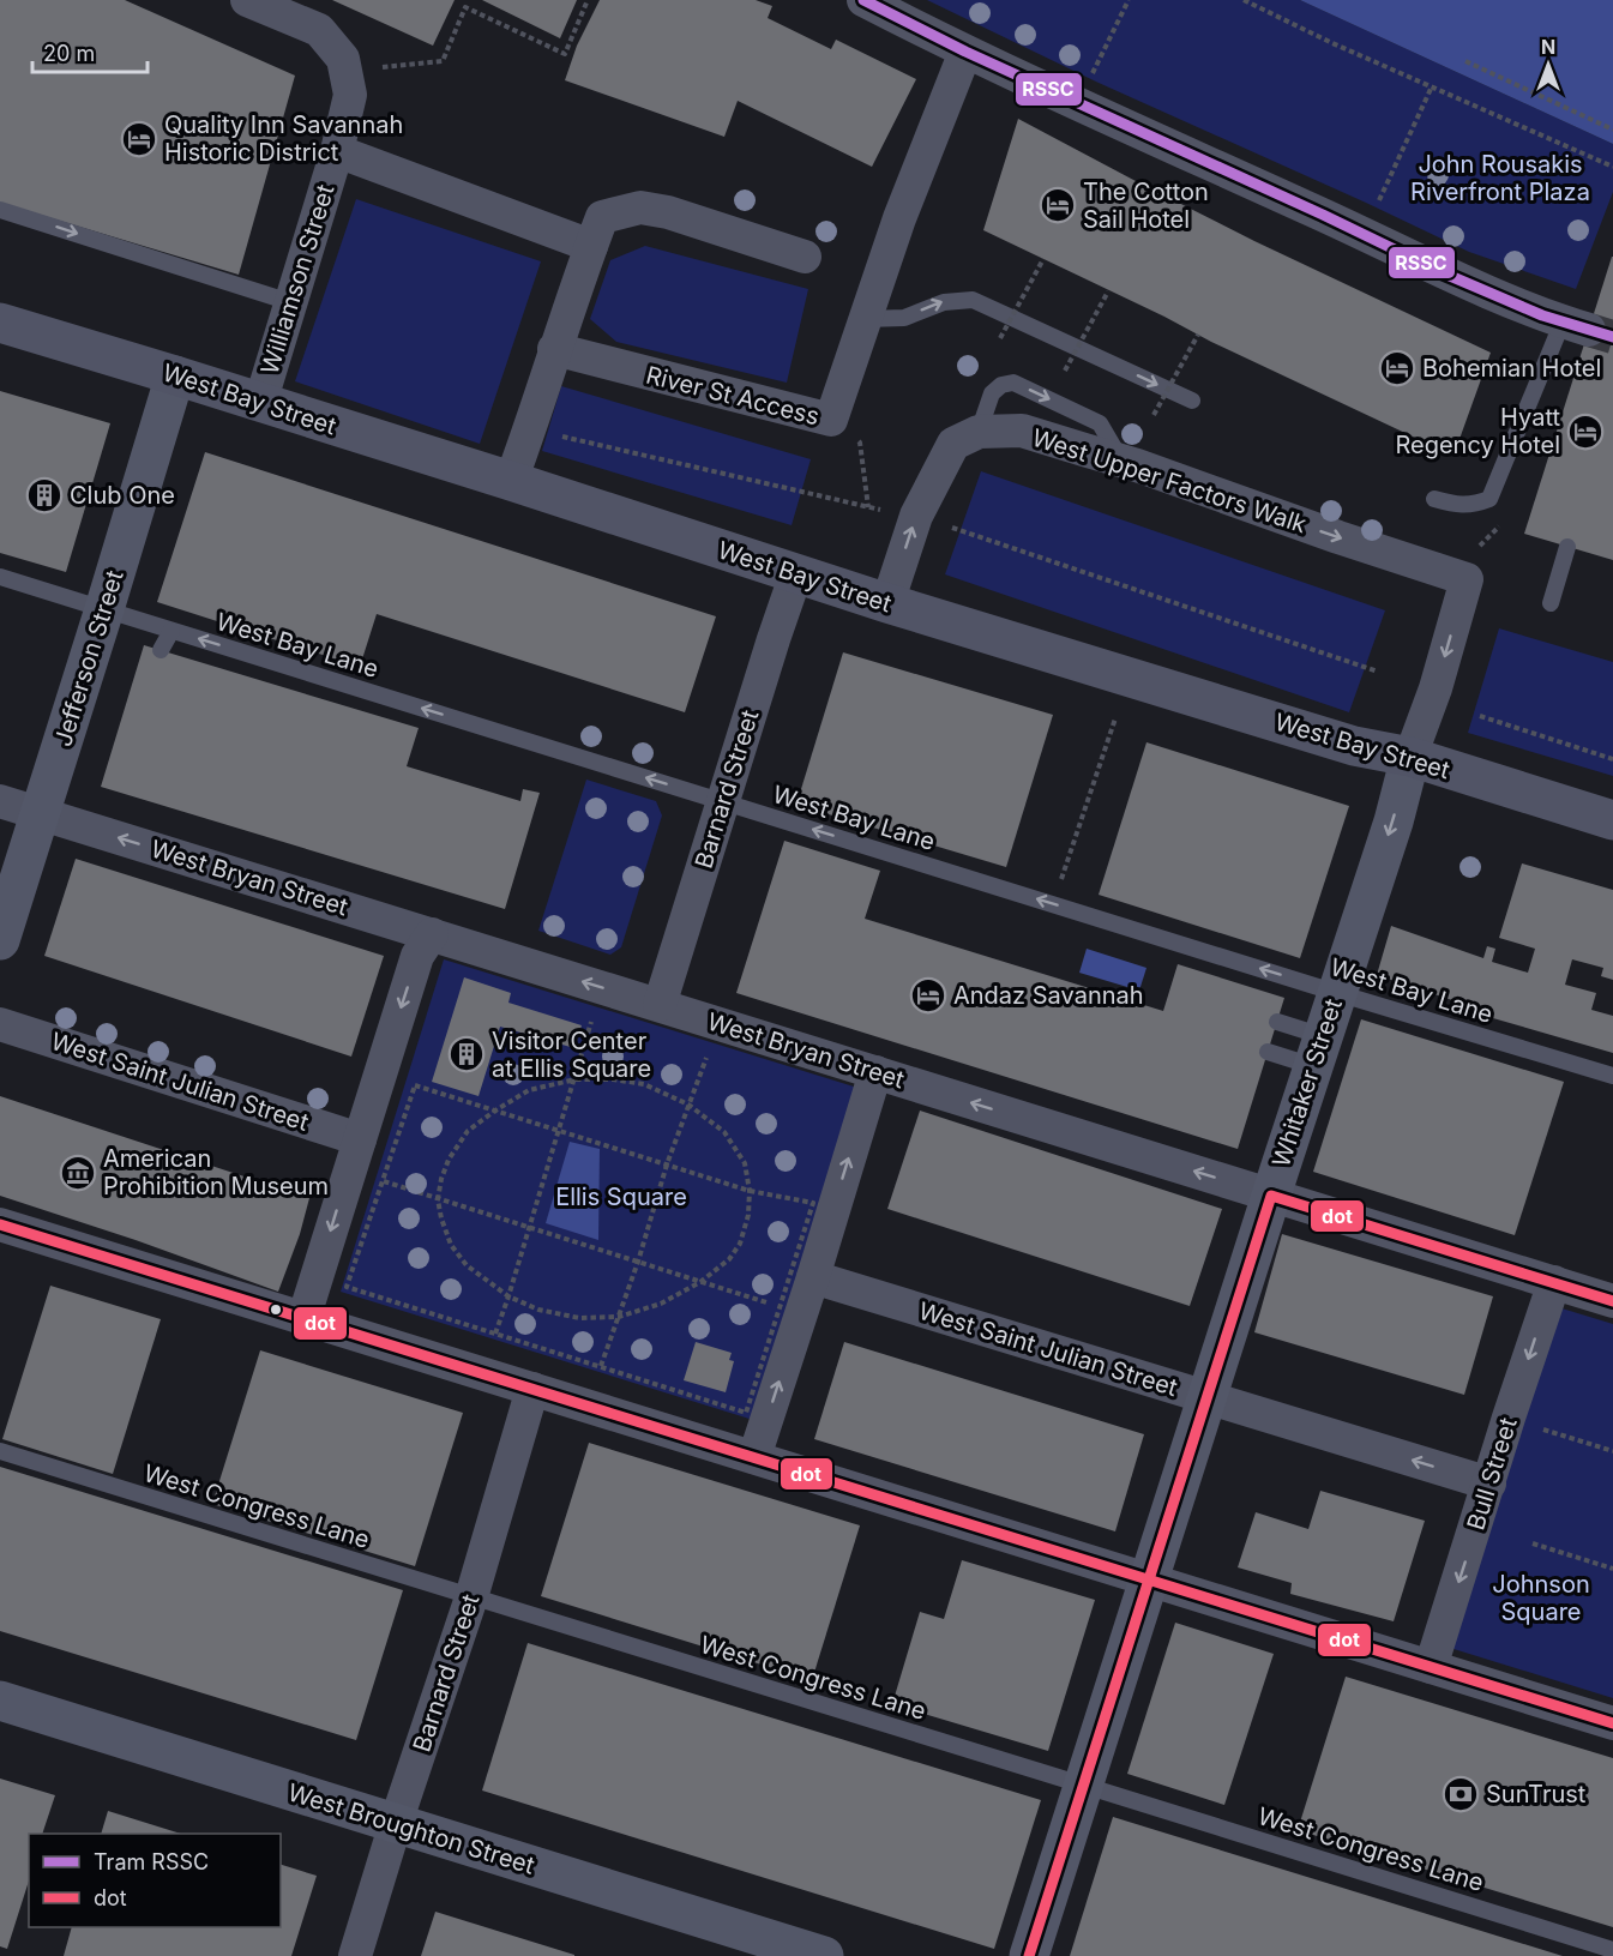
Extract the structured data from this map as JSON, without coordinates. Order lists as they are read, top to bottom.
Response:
{
  "streets": {
    "main road": ["West Bay Street"],
    "street": [
      "Williamson Street",
      "River St Access",
      "West Upper Factors Walk",
      "Jefferson Street",
      "Barnard Street",
      "West Bryan Street",
      "West Saint Julian Street",
      "Whitaker Street",
      "Bull Street",
      "West Broughton Street"
    ],
    "lane": ["West Bay Lane", "West Congress Lane"]
  },
  "crossings": [
    ["Williamson Street", "West Bay Street"],
    ["West Bay Street", "Jefferson Street"],
    ["West Bay Street", "Barnard Street"],
    ["West Bay Street", "Whitaker Street"],
    ["West Upper Factors Walk", "Whitaker Street"],
    ["West Bay Lane", "Jefferson Street"],
    ["West Bay Lane", "Barnard Street"],
    ["West Bay Lane", "Whitaker Street"],
    ["Jefferson Street", "West Bryan Street"],
    ["Barnard Street", "West Bryan Street"],
    ["Barnard Street", "West Congress Lane"],
    ["Barnard Street", "West Broughton Street"],
    ["West Bryan Street", "Whitaker Street"],
    ["West Bryan Street", "Bull Street"],
    ["West Saint Julian Street", "Whitaker Street"],
    ["West Saint Julian Street", "Bull Street"],
    ["Whitaker Street", "West Congress Lane"]
  ],
  "one_way": ["West Bay Lane", "West Bryan Street", "Bull Street"],
  "parks": ["John Rousakis Riverfront Plaza", "Ellis Square", "Johnson Square"],
  "places": {
    "hotel": [
      "Quality Inn Savannah Historic District",
      "The Cotton Sail Hotel",
      "Bohemian Hotel",
      "Hyatt Regency Hotel",
      "Andaz Savannah"
    ],
    "building": ["Club One", "Visitor Center at Ellis Square"],
    "museum": ["American Prohibition Museum"],
    "bank": ["SunTrust"]
  },
  "lines": ["tram line RSSC", "transit line dot"],
  "legend": ["Tram RSSC", "dot"],
  "scale_bar": "20 m",
  "north": "top"
}
